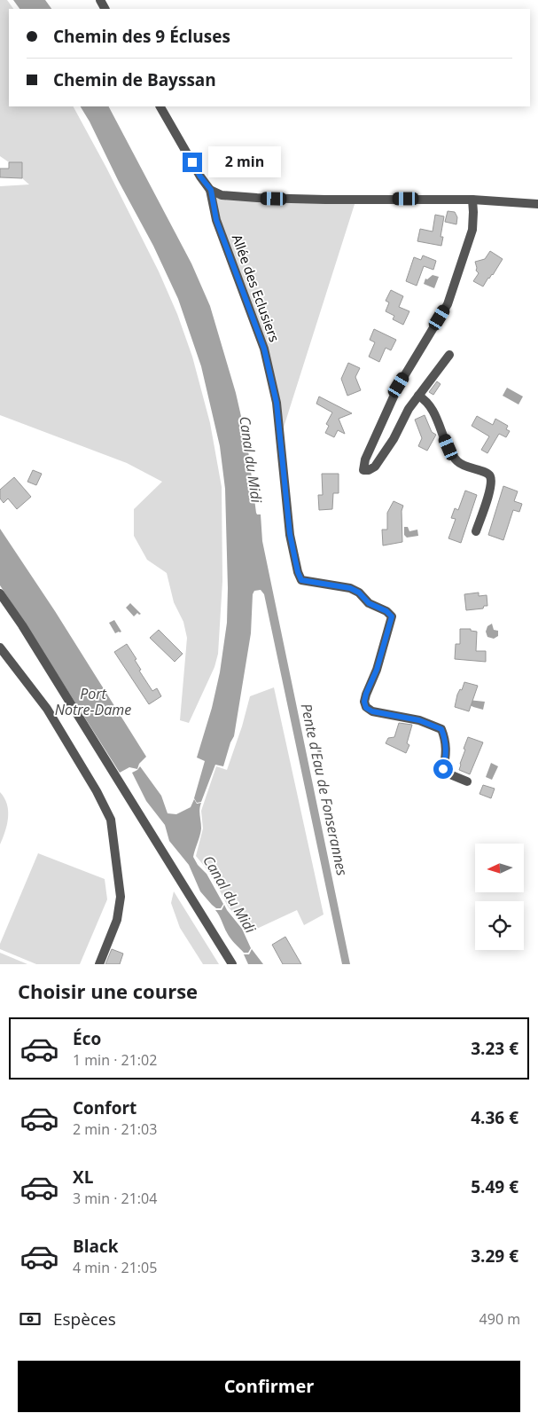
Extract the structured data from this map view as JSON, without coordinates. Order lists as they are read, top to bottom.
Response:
{
  "streets": {
    "street": ["Allée des Eclusiers"]
  },
  "water": ["Canal du Midi", "Port Notre-Dame", "Pente d'Eau de Fonserannes"],
  "north": "left",
  "page": {
    "banner": ["Chemin des 9 Écluses", "Chemin de Bayssan"],
    "bubble": "2 min",
    "heading": "Choisir une course",
    "list": [
      {
        "name": "Éco",
        "note": "1 min · 21:02",
        "value": "3.23 €"
      },
      {
        "name": "Confort",
        "note": "2 min · 21:03",
        "value": "4.36 €"
      },
      {
        "name": "XL",
        "note": "3 min · 21:04",
        "value": "5.49 €"
      },
      {
        "name": "Black",
        "note": "4 min · 21:05",
        "value": "3.29 €"
      }
    ],
    "pay": ["Espèces", "490 m"],
    "buttons": "Confirmer"
  }
}
